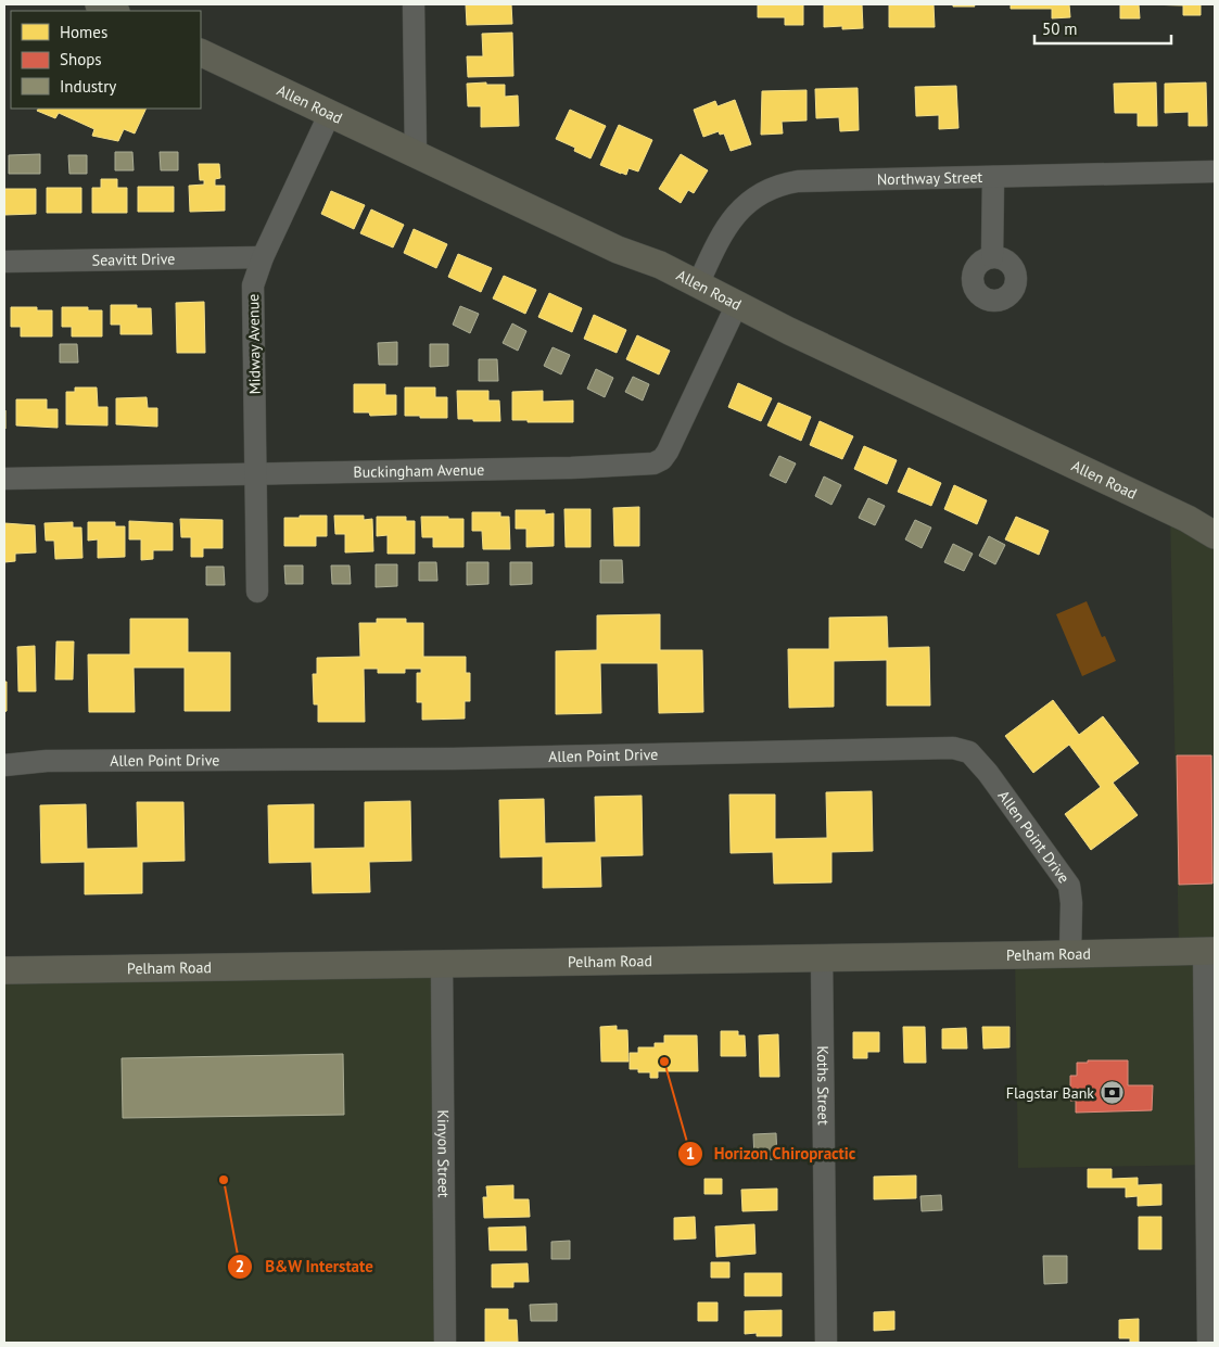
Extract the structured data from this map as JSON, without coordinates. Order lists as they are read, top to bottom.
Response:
{
  "streets": {
    "main road": ["Allen Road", "Pelham Road"],
    "street": [
      "Northway Street",
      "Seavitt Drive",
      "Midway Avenue",
      "Buckingham Avenue",
      "Allen Point Drive",
      "Koths Street",
      "Kinyon Street"
    ]
  },
  "crossings": [
    ["Allen Road", "Northway Street"],
    ["Allen Road", "Midway Avenue"],
    ["Allen Road", "Buckingham Avenue"],
    ["Seavitt Drive", "Midway Avenue"],
    ["Midway Avenue", "Buckingham Avenue"],
    ["Allen Point Drive", "Pelham Road"],
    ["Pelham Road", "Koths Street"],
    ["Pelham Road", "Kinyon Street"]
  ],
  "places": {
    "other": ["Horizon Chiropractic", "B&W Interstate"],
    "bank": ["Flagstar Bank"]
  },
  "legend": ["Homes", "Shops", "Industry"],
  "scale_bar": "50 m"
}
